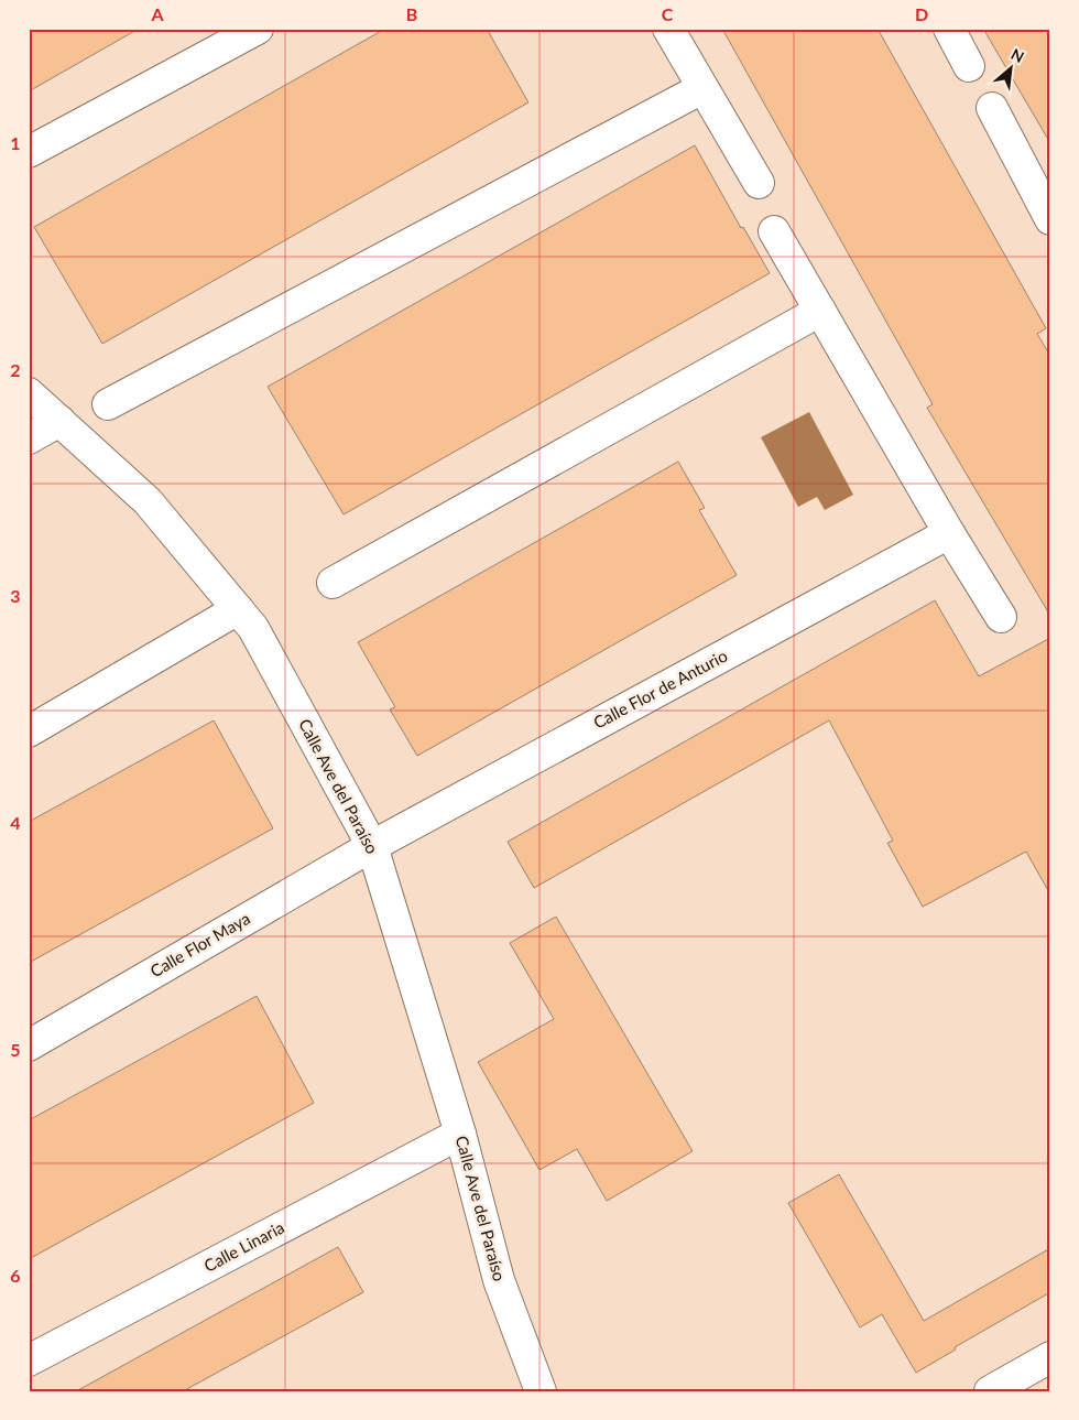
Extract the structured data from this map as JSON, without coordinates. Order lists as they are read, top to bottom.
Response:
{
  "streets": {
    "street": [
      "Calle Flor de Anturio",
      "Calle Ave del Paraíso",
      "Calle Flor Maya",
      "Calle Linaria"
    ]
  },
  "crossings": [
    ["Calle Flor de Anturio", "Calle Ave del Paraíso"],
    ["Calle Flor de Anturio", "Calle Flor Maya"],
    ["Calle Ave del Paraíso", "Calle Flor Maya"],
    ["Calle Ave del Paraíso", "Calle Linaria"]
  ],
  "north": "top right",
  "grid": {
    "columns": [
      "A",
      "B",
      "C",
      "D"
    ],
    "rows": [
      "1",
      "2",
      "3",
      "4",
      "5",
      "6"
    ]
  }
}
